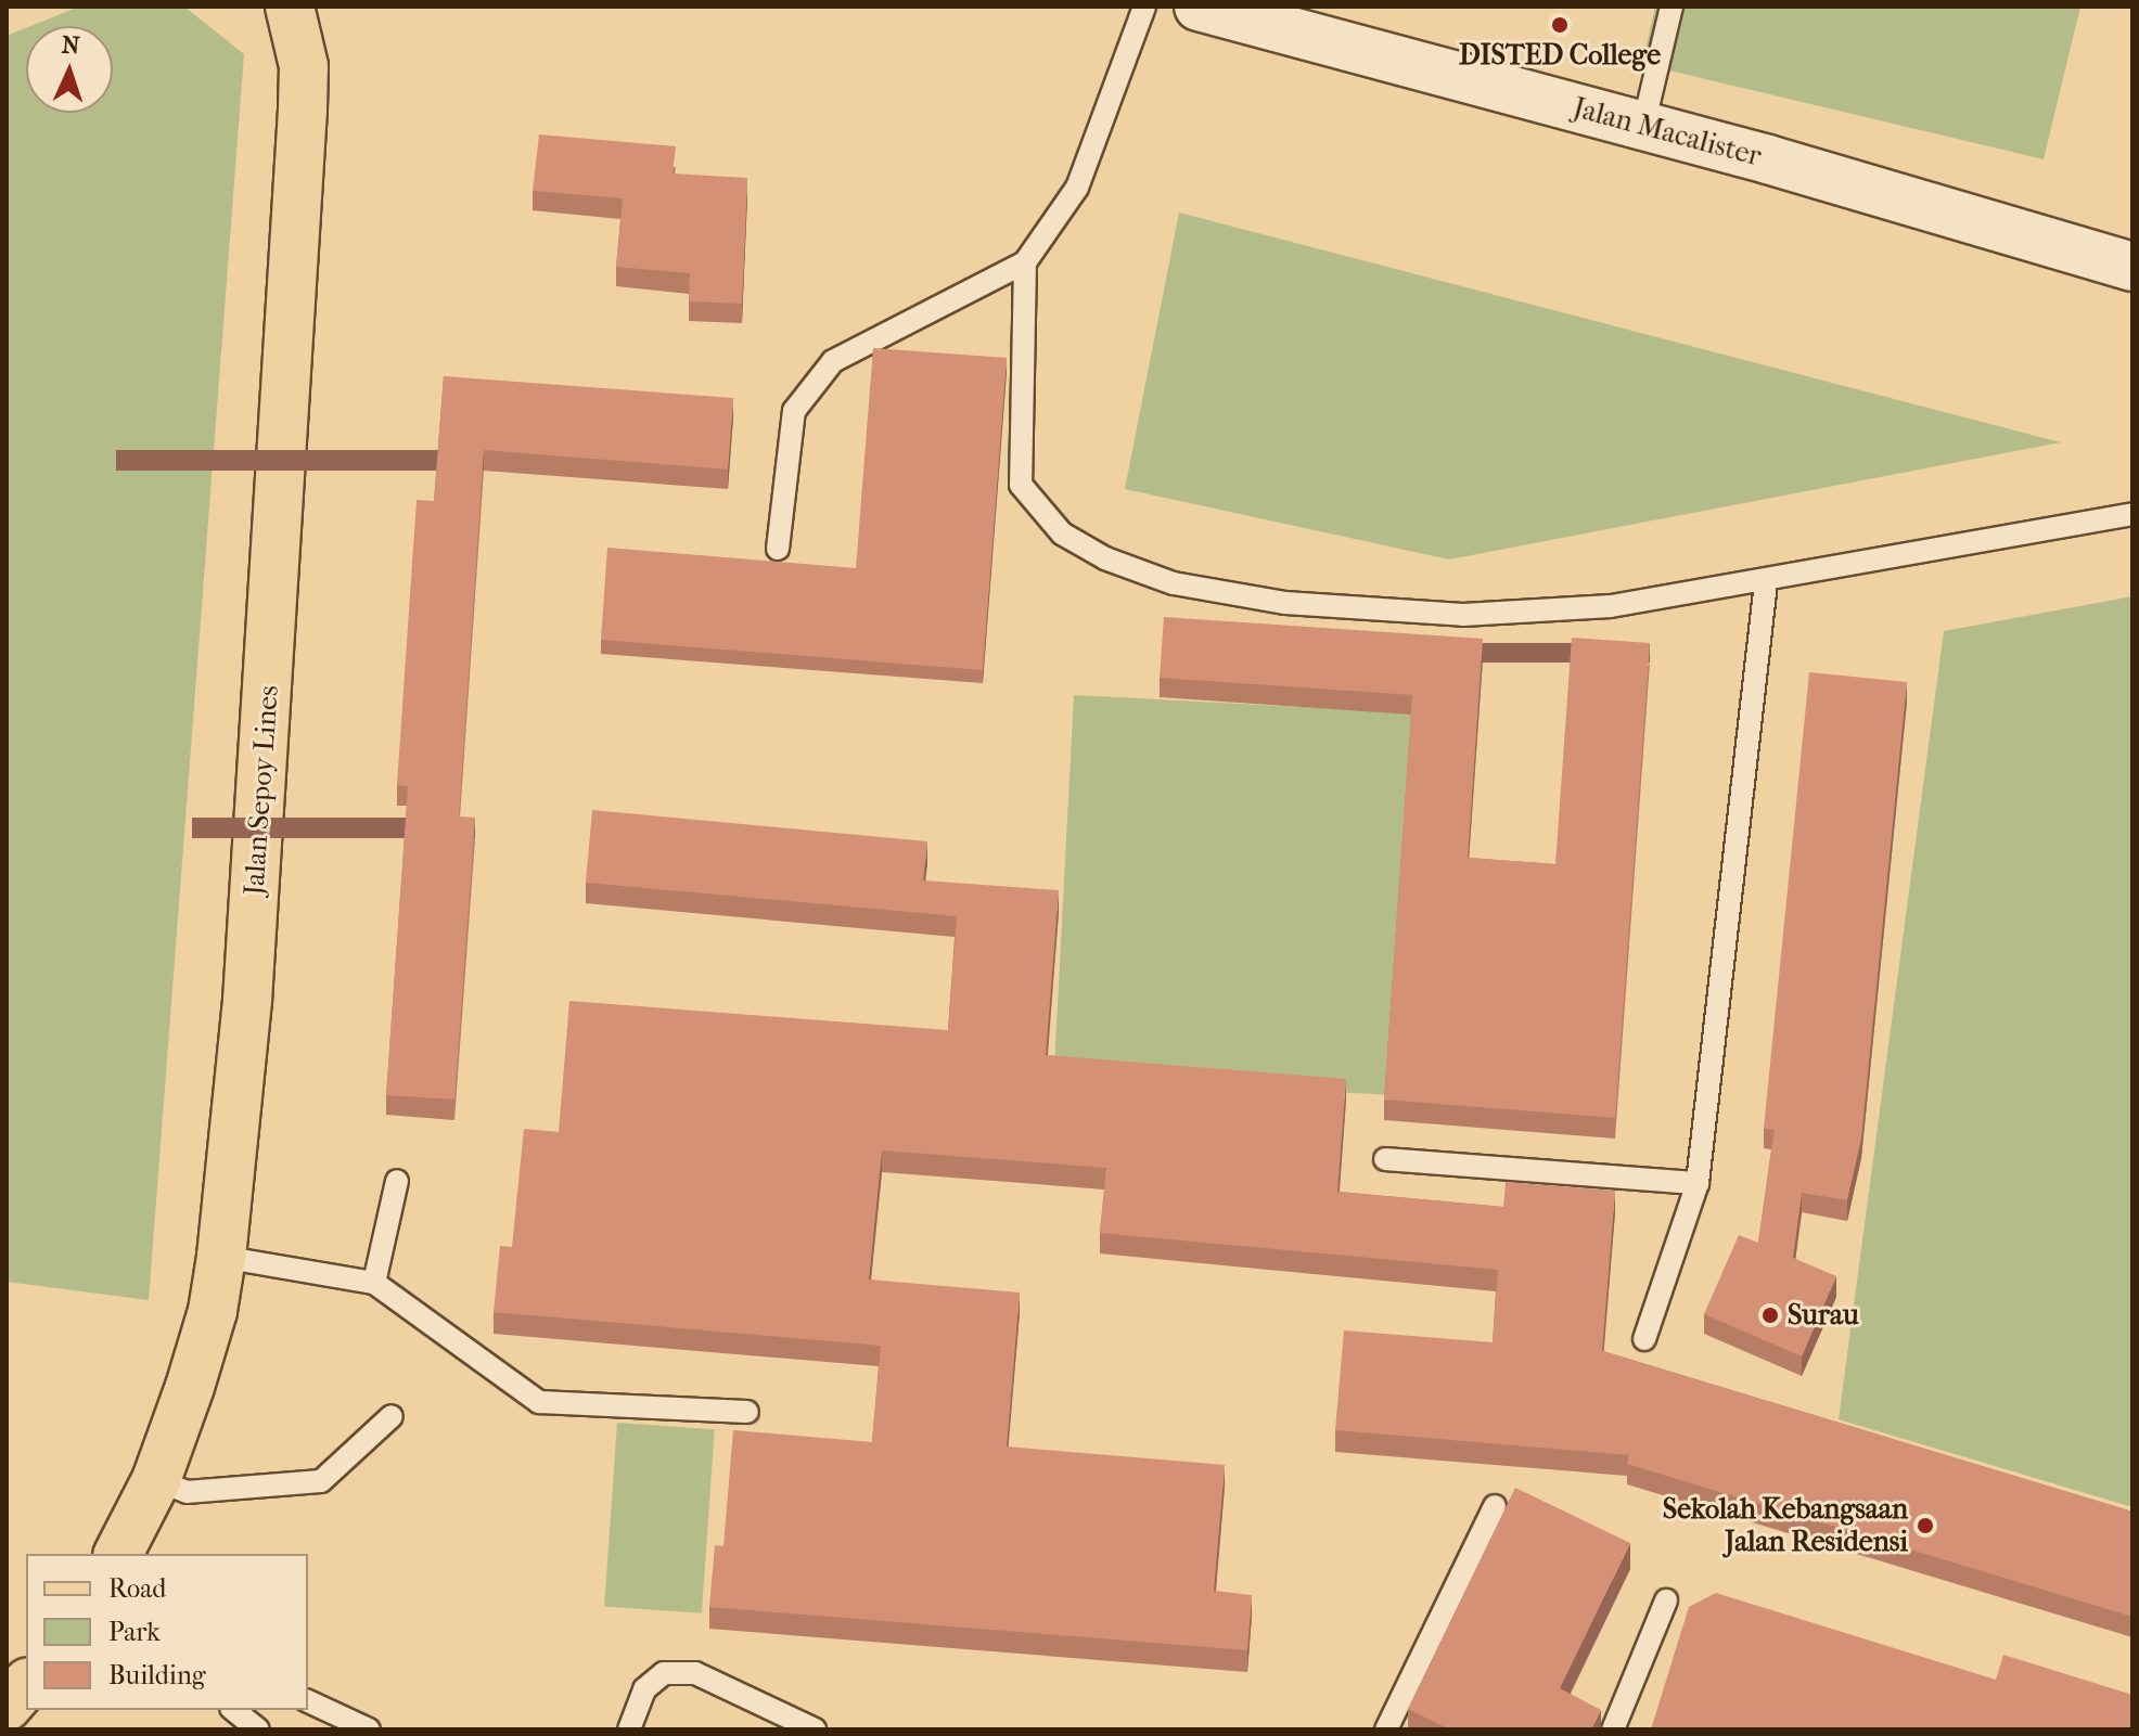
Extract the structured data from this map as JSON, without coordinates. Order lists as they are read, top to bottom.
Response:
{
  "streets": {
    "main road": ["Jalan Macalister", "Jalan Sepoy Lines"]
  },
  "places": ["DISTED College", "Surau", "Sekolah Kebangsaan Jalan Residensi"],
  "legend": ["Road", "Park", "Building"],
  "north": "top"
}
